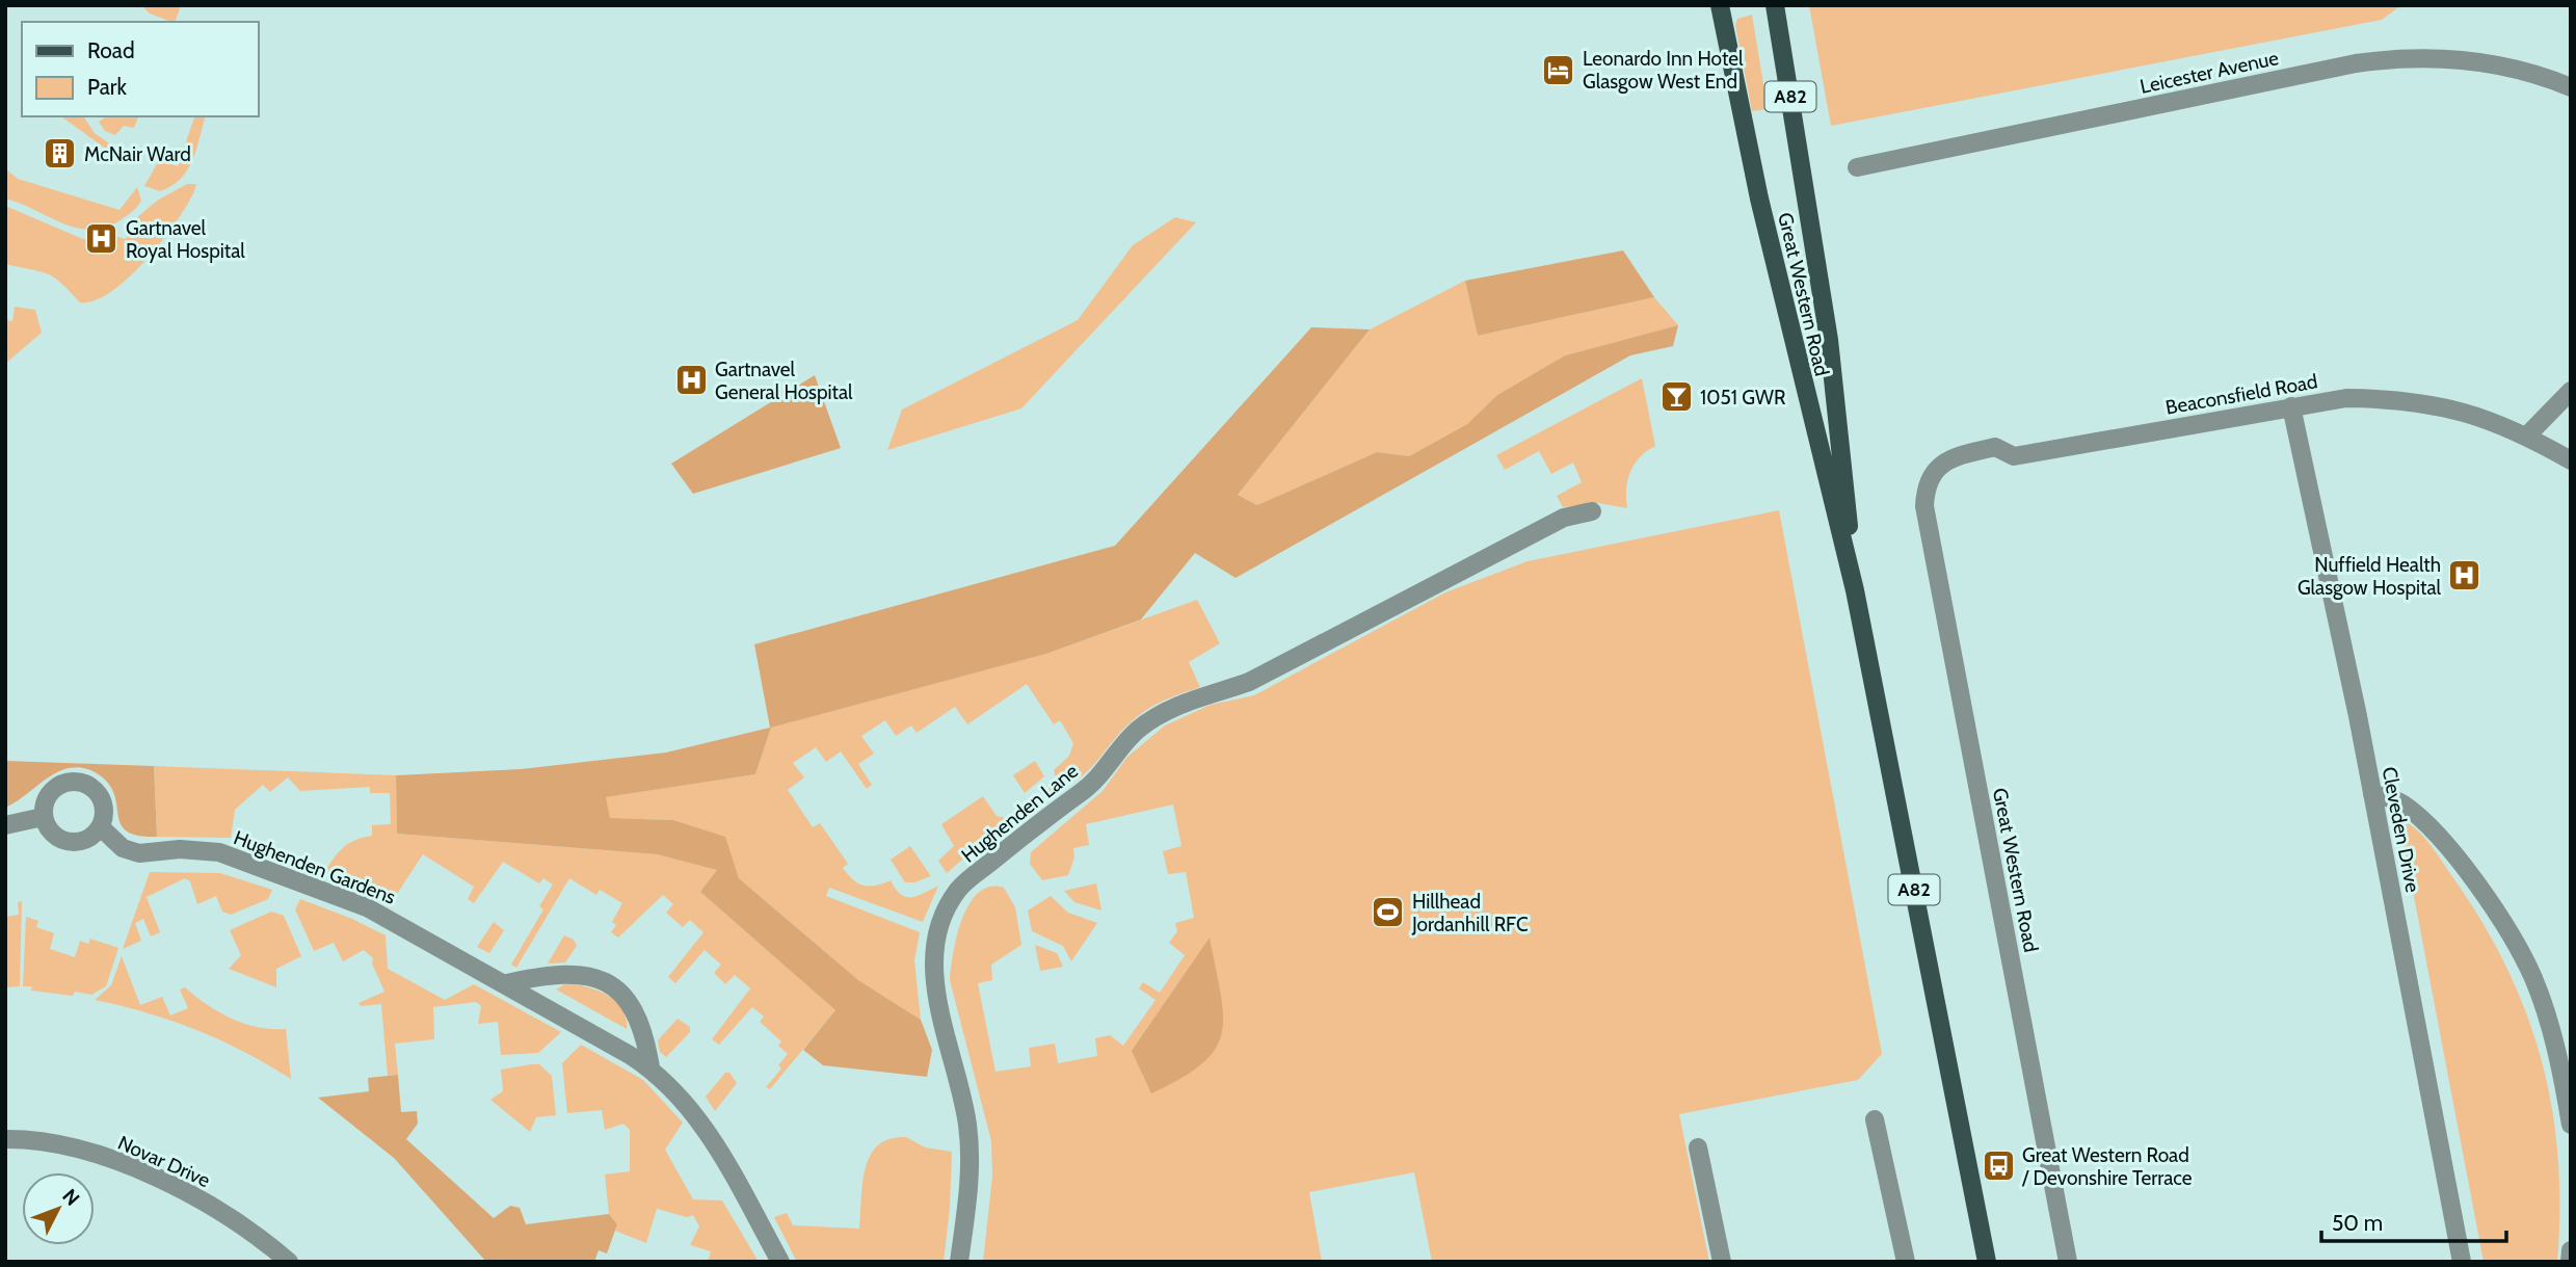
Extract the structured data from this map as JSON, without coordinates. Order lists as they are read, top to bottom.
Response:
{
  "streets": {
    "main road": ["A82", "Great Western Road"],
    "street": [
      "Leicester Avenue",
      "Beaconsfield Road",
      "Hughenden Lane",
      "Cleveden Drive",
      "Hughenden Gardens",
      "Novar Drive"
    ]
  },
  "crossings": [
    ["Great Western Road", "Beaconsfield Road"],
    ["Beaconsfield Road", "Cleveden Drive"]
  ],
  "places": {
    "hotel": ["Leonardo Inn Hotel Glasgow West End"],
    "building": ["McNair Ward"],
    "hospital": ["Gartnavel Royal Hospital", "Gartnavel General Hospital", "Nuffield Health Glasgow Hospital"],
    "bar": ["1051 GWR"],
    "sports": ["Hillhead Jordanhill RFC"],
    "bus stop": ["Great Western Road / Devonshire Terrace"]
  },
  "legend": ["Road", "Park"],
  "scale_bar": "50 m",
  "north": "top right"
}
